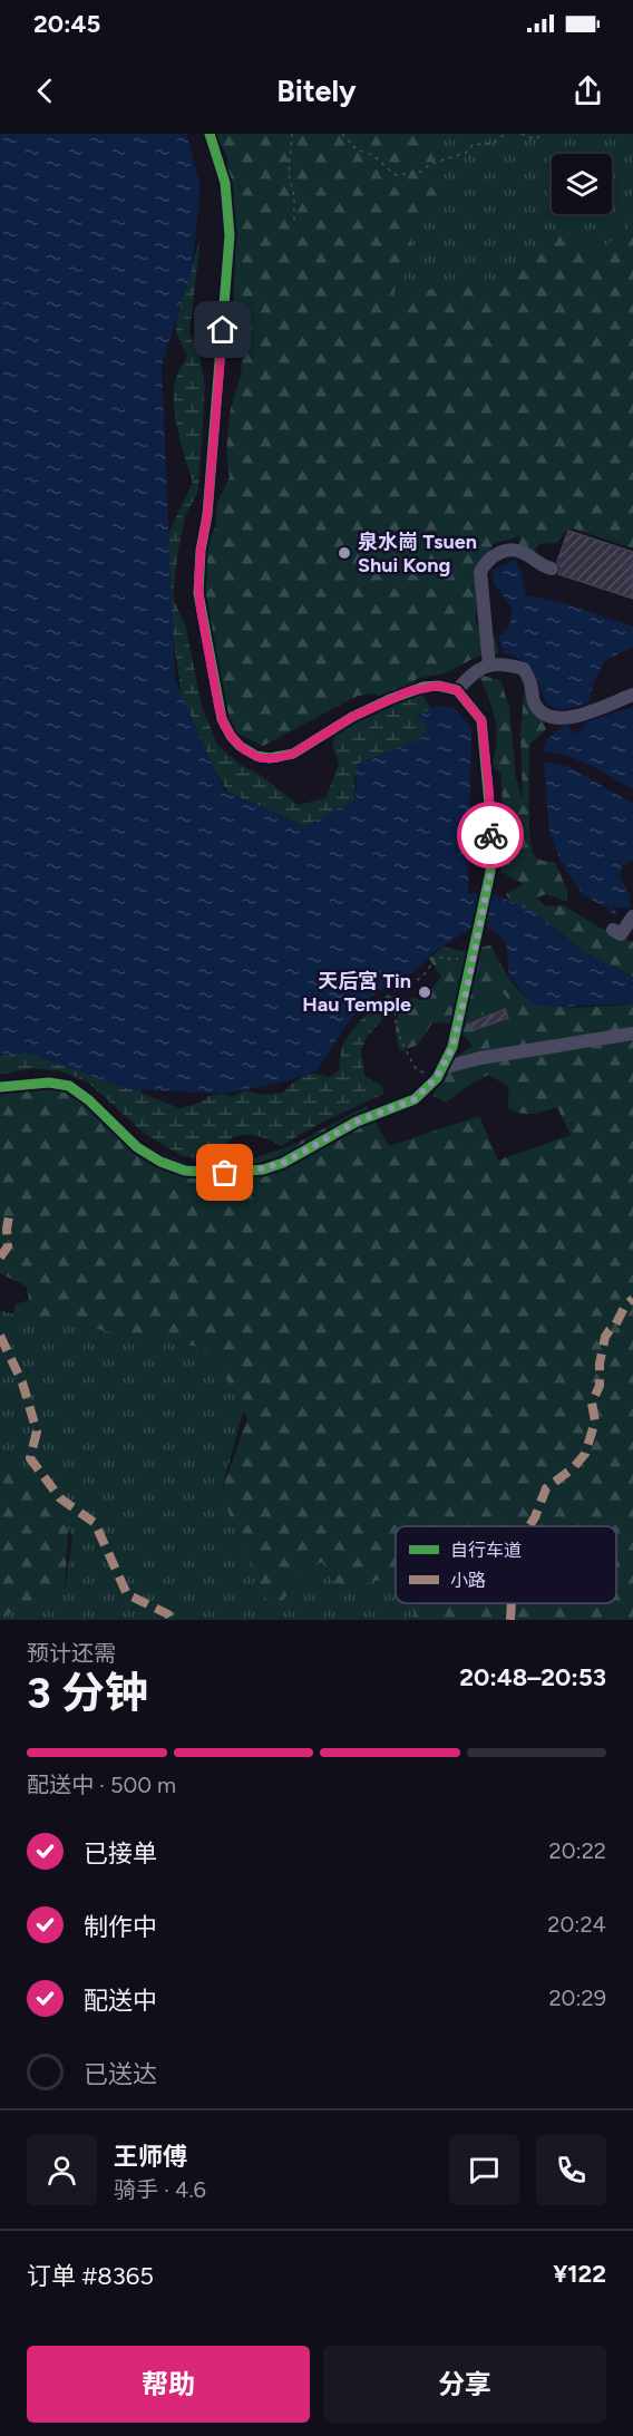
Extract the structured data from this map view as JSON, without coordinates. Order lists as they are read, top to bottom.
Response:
{
  "places": ["泉水崗 Tsuen Shui Kong", "天后宮 Tin Hau Temple"],
  "legend": ["自行车道", "小路"],
  "page": {
    "status": "20:45",
    "header": "Bitely",
    "heading": ["3 分钟", "预计还需", "20:48–20:53"],
    "panel": [
      "王师傅",
      "骑手 · 4.6",
      "订单 #8365",
      "¥122"
    ],
    "bar": "配送中 · 500 m",
    "list": [
      ["已接单", "20:22"],
      ["制作中", "20:24"],
      ["配送中", "20:29"],
      "已送达"
    ],
    "buttons": ["帮助", "分享"]
  }
}
